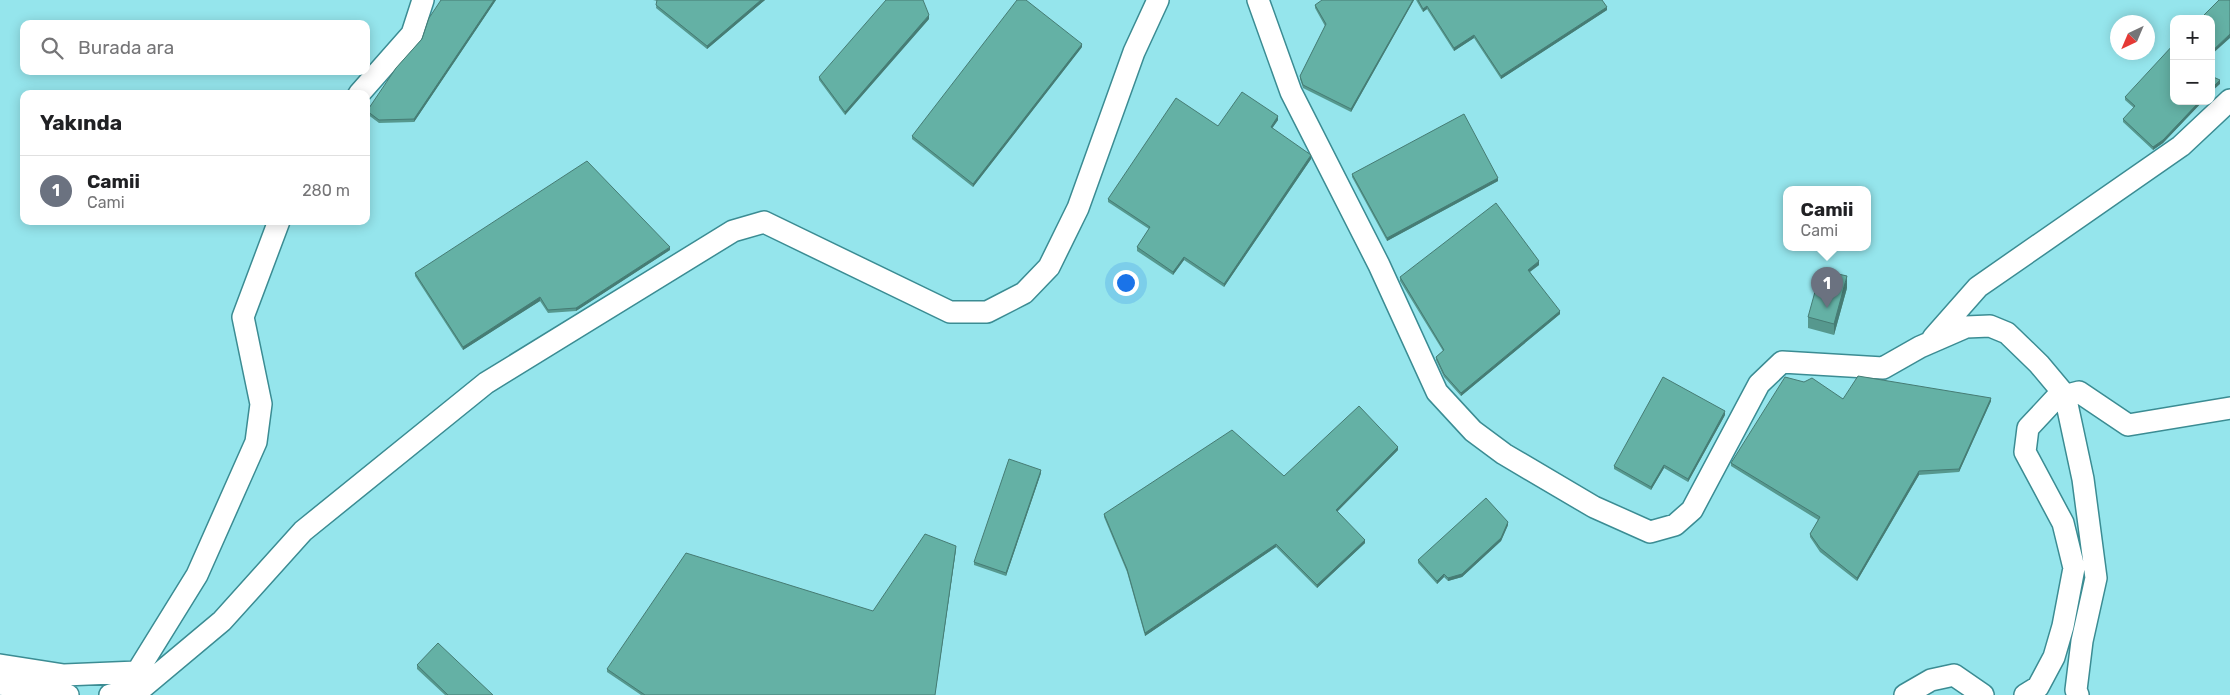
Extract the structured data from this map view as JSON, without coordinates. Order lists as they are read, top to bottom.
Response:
{
  "north": "bottom left",
  "page": {
    "map_buttons": ["+", "−"],
    "search": "Burada ara",
    "heading": "Yakında",
    "list": [
      {
        "mark": "1",
        "name": "Camii",
        "note": "Cami",
        "value": "280 m"
      }
    ],
    "popup": ["Camii", "Cami"],
    "pins": "1"
  }
}
